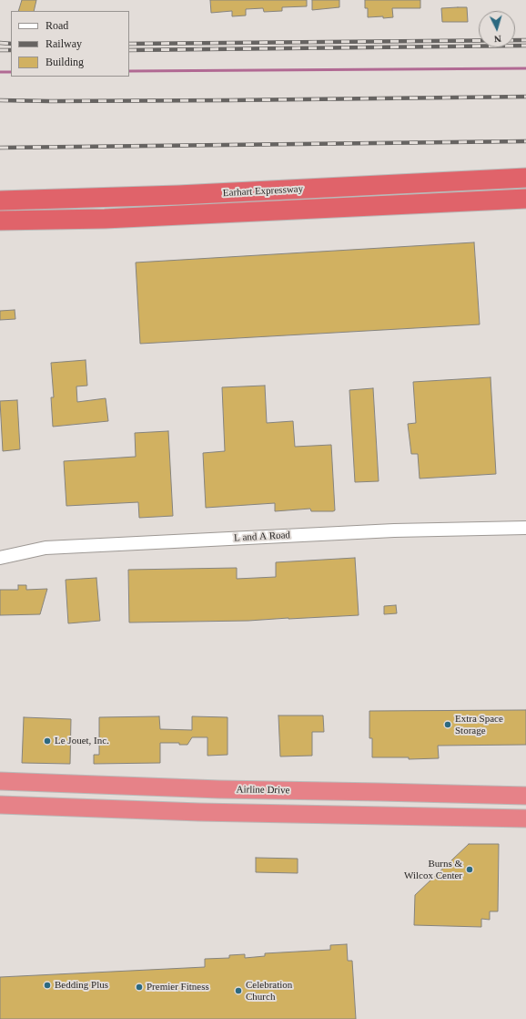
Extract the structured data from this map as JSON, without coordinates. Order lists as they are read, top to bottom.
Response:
{
  "streets": {
    "highway": ["Earhart Expressway", "Airline Drive"],
    "street": ["L and A Road"]
  },
  "places": [
    "Extra Space Storage",
    "Le Jouet, Inc.",
    "Burns & Wilcox Center",
    "Bedding Plus",
    "Premier Fitness",
    "Celebration Church"
  ],
  "legend": ["Road", "Railway", "Building"],
  "north": "bottom"
}
